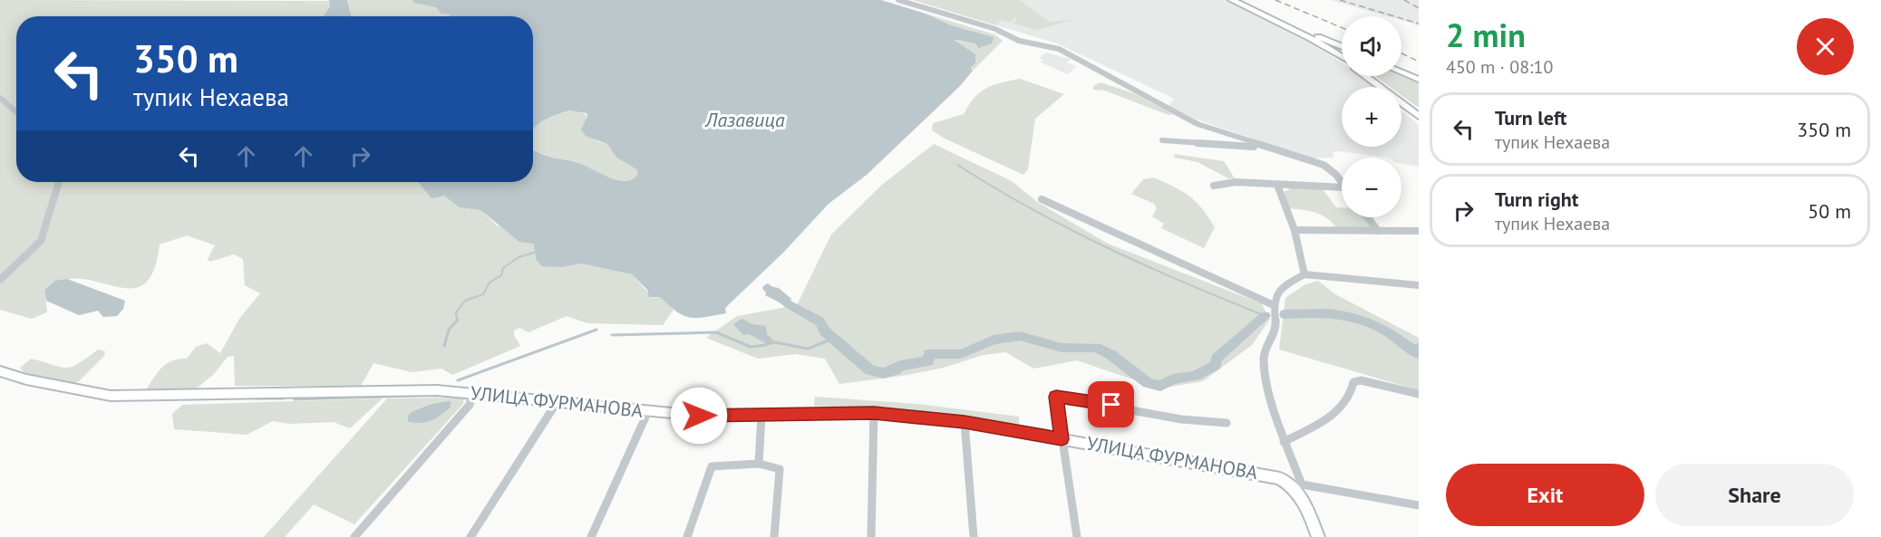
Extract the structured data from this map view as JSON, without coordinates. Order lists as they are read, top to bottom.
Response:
{
  "streets": {
    "main road": ["УЛИЦА ФУРМАНОВА"]
  },
  "water": ["Лазавица"],
  "page": {
    "heading": ["2 min", "450 m · 08:10"],
    "map_buttons": ["+", "−"],
    "turn": ["350 m", "тупик Нехаева"],
    "list": [
      {
        "name": "Turn left",
        "note": "тупик Нехаева",
        "value": "350 m"
      },
      {
        "name": "Turn right",
        "note": "тупик Нехаева",
        "value": "50 m"
      }
    ],
    "buttons": ["Exit", "Share"]
  }
}
